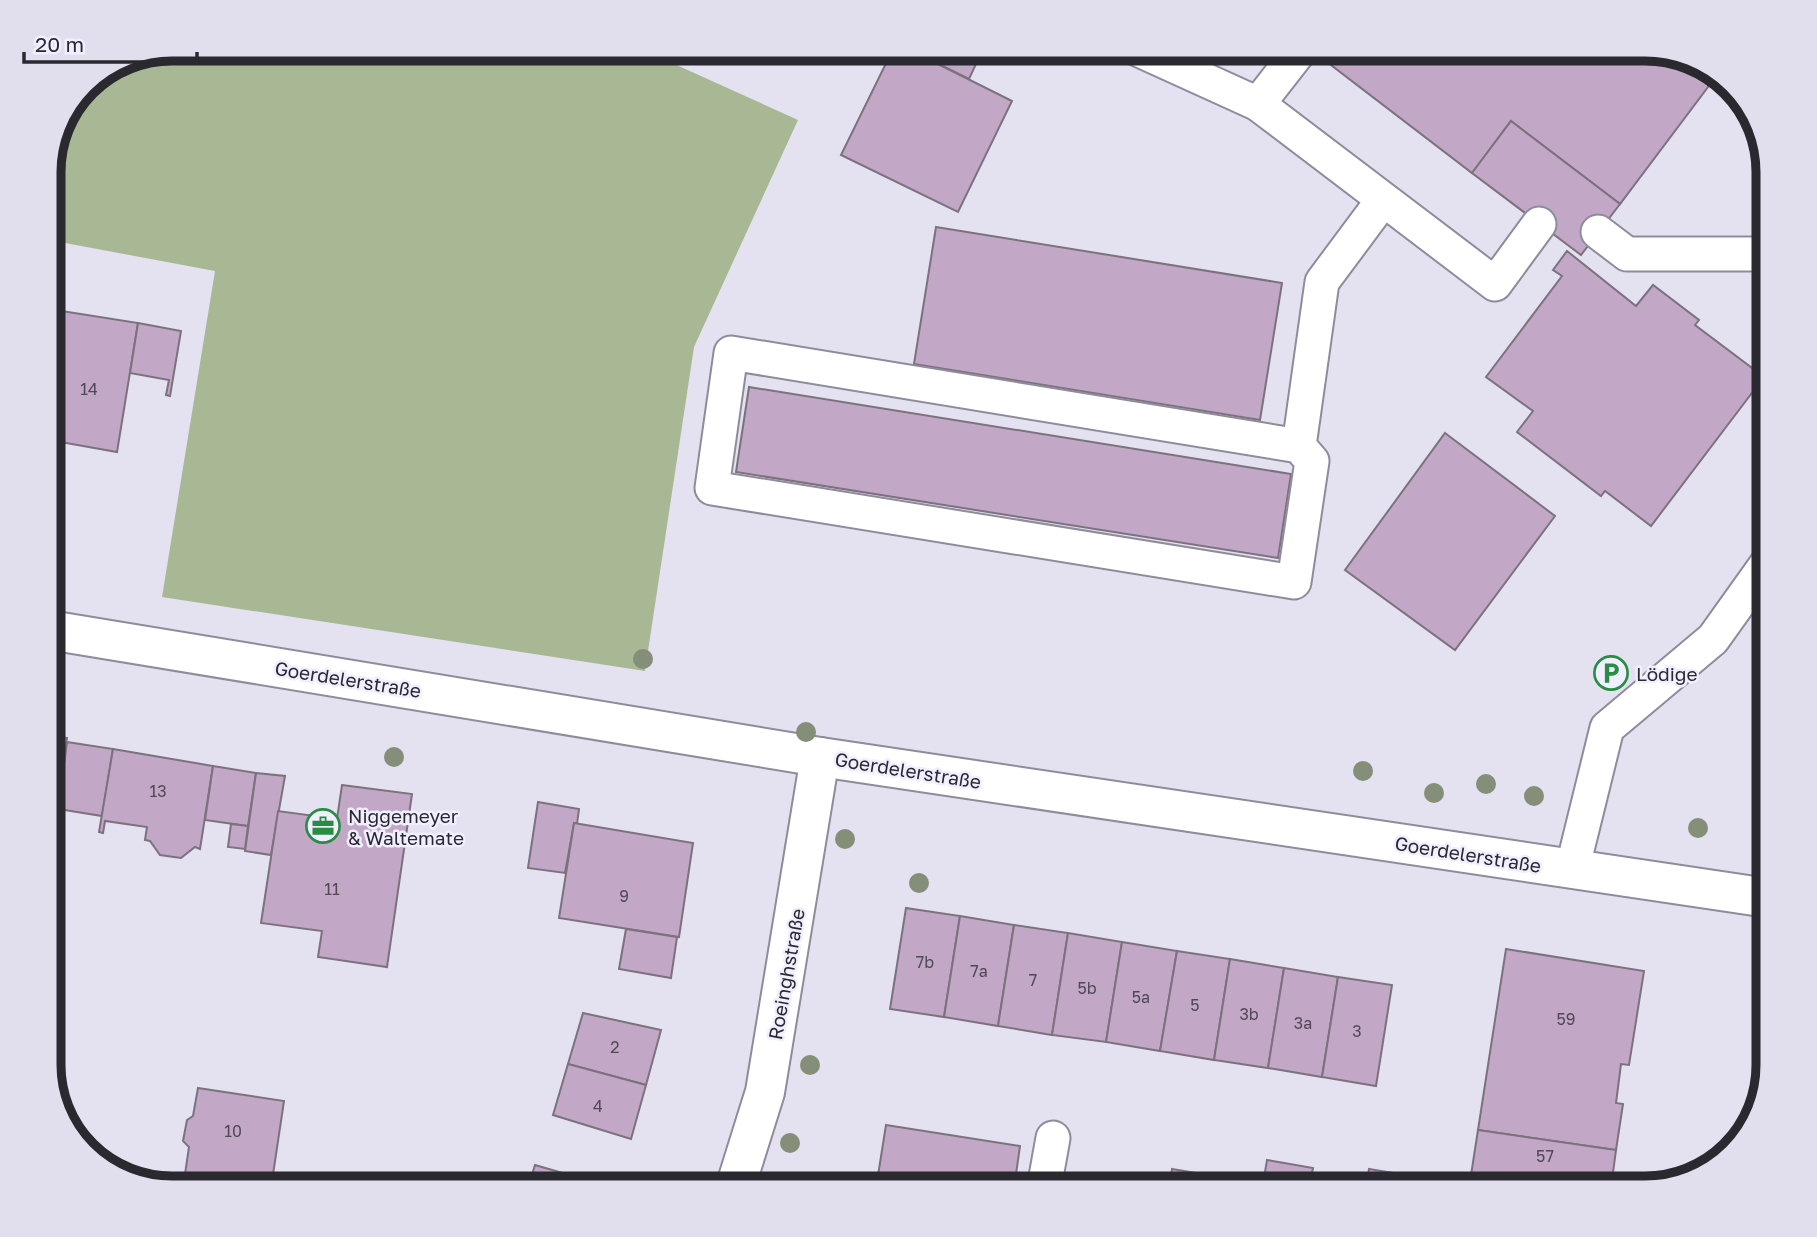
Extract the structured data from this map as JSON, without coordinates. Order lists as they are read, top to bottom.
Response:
{
  "streets": {
    "street": ["Goerdelerstraße", "Roeinghstraße"]
  },
  "crossings": [
    ["Goerdelerstraße", "Roeinghstraße"]
  ],
  "places": {
    "parking": ["Lödige"],
    "office": ["Niggemeyer & Waltemate"]
  },
  "house_numbers": [
    "14",
    "13",
    "11",
    "9",
    "7b",
    "7a",
    "7",
    "5b",
    "5a",
    "5",
    "3b",
    "59",
    "3a",
    "3",
    "2",
    "4",
    "10",
    "57"
  ],
  "scale_bar": "20 m"
}
